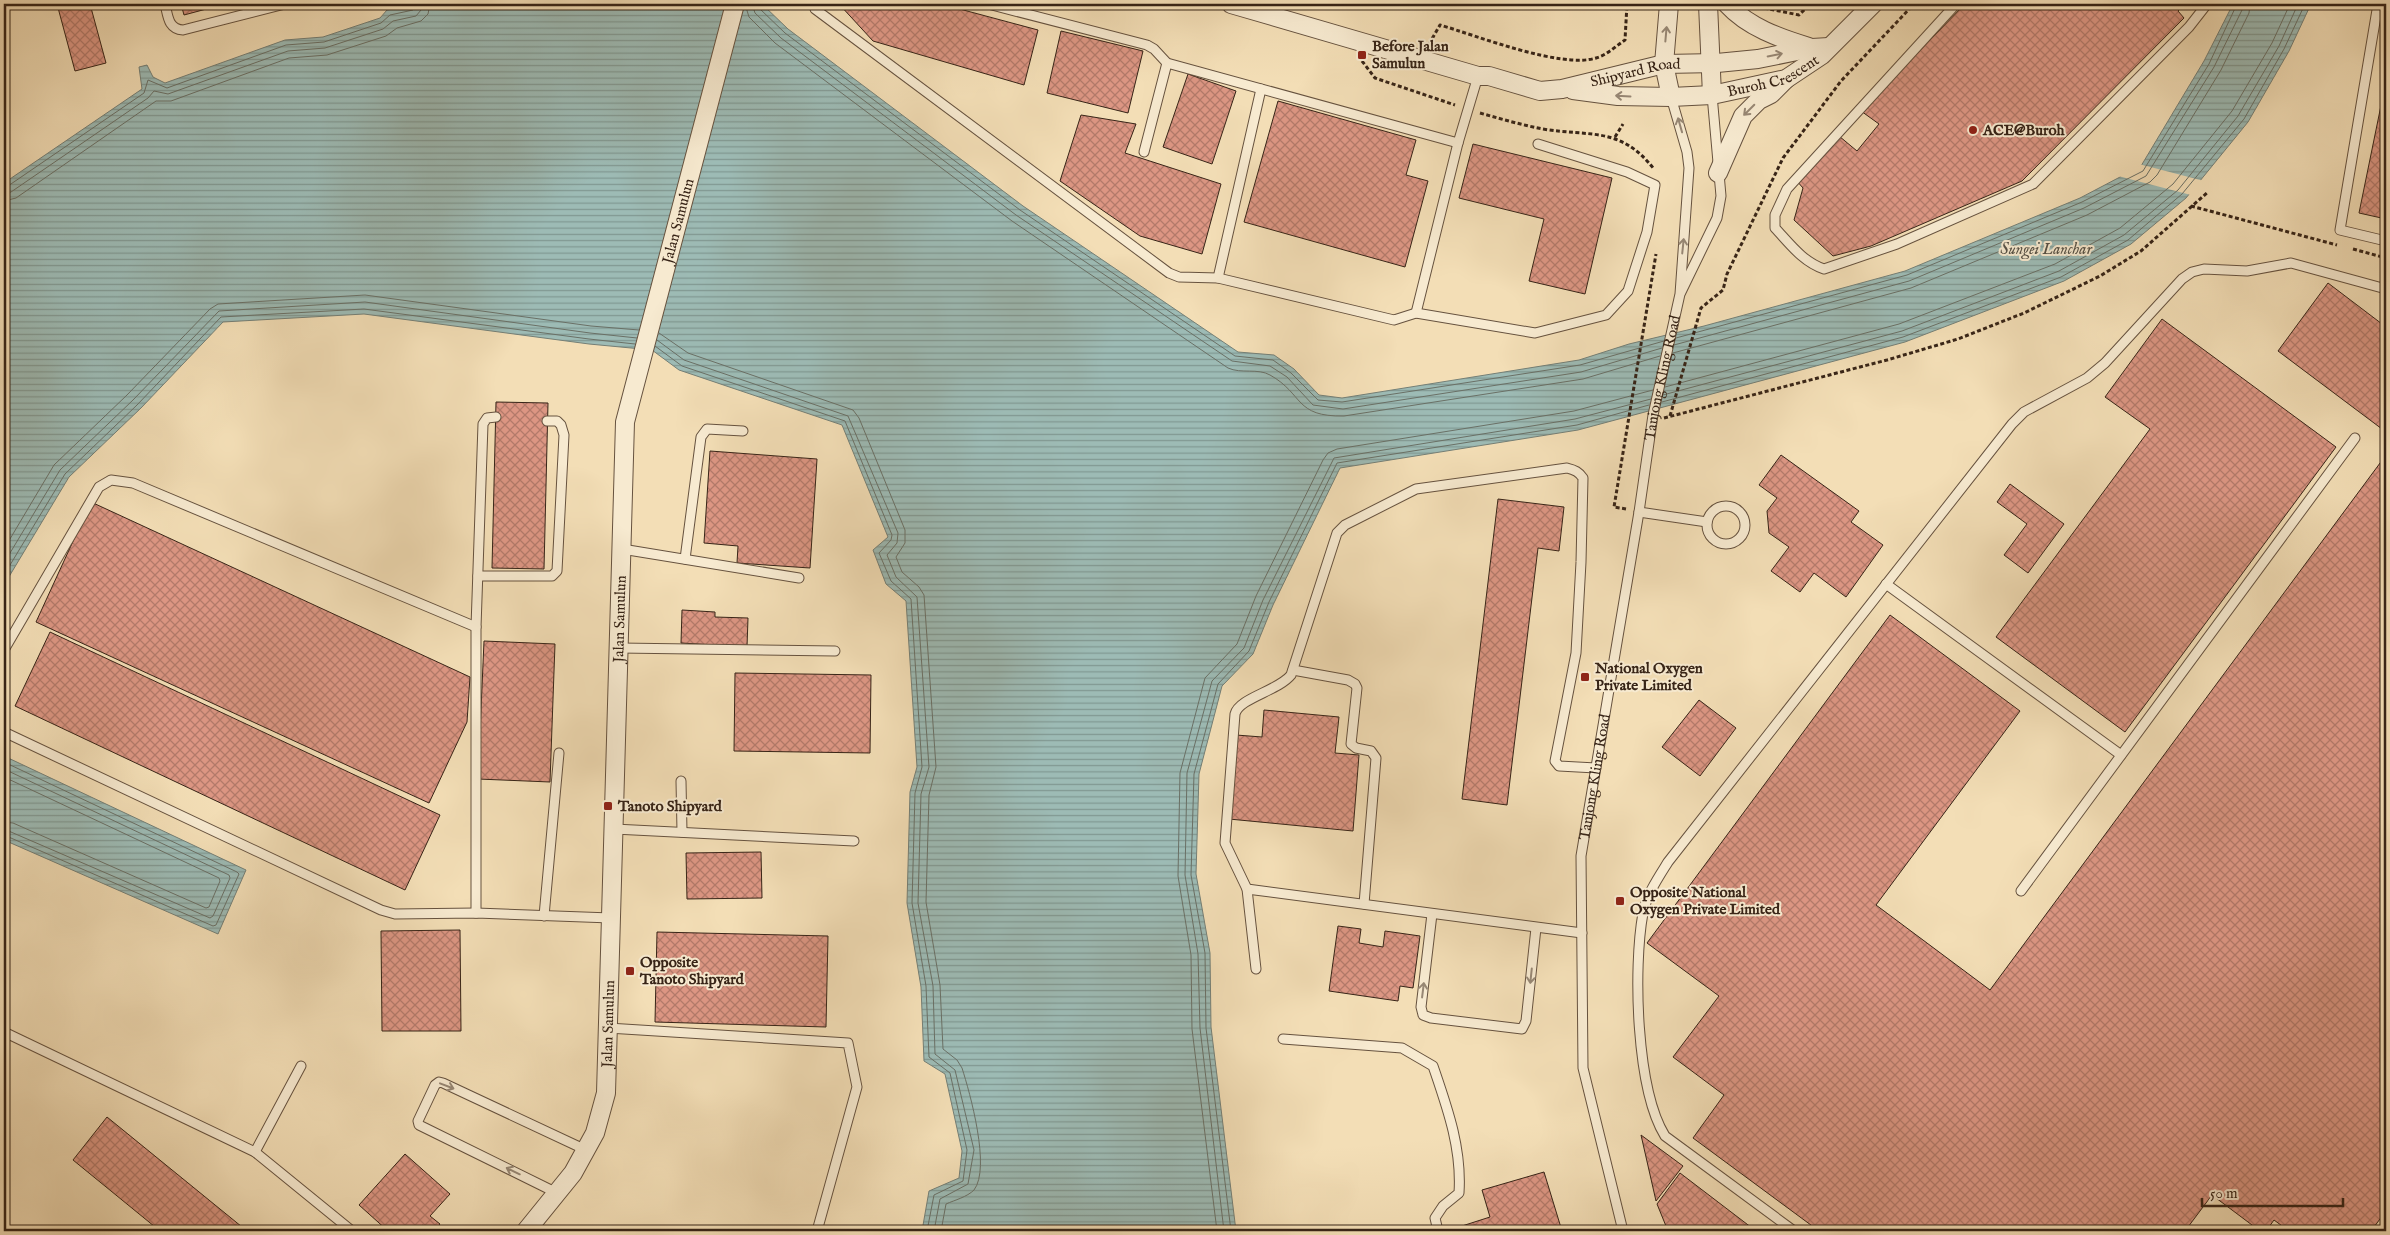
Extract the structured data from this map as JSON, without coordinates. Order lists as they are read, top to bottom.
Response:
{
  "streets": {
    "street": [
      "Buroh Crescent",
      "Shipyard Road",
      "Jalan Samulun",
      "Tanjong Kling Road"
    ]
  },
  "crossings": [
    ["Buroh Crescent", "Shipyard Road"],
    ["Buroh Crescent", "Tanjong Kling Road"],
    ["Shipyard Road", "Tanjong Kling Road"]
  ],
  "water": ["Sungei Lanchar"],
  "places": {
    "transit": [
      "Before Jalan Samulun",
      "National Oxygen Private Limited",
      "Tanoto Shipyard",
      "Opposite National Oxygen Private Limited",
      "Opposite Tanoto Shipyard"
    ],
    "other": ["ACE@Buroh"]
  },
  "scale_bar": "50 m"
}
